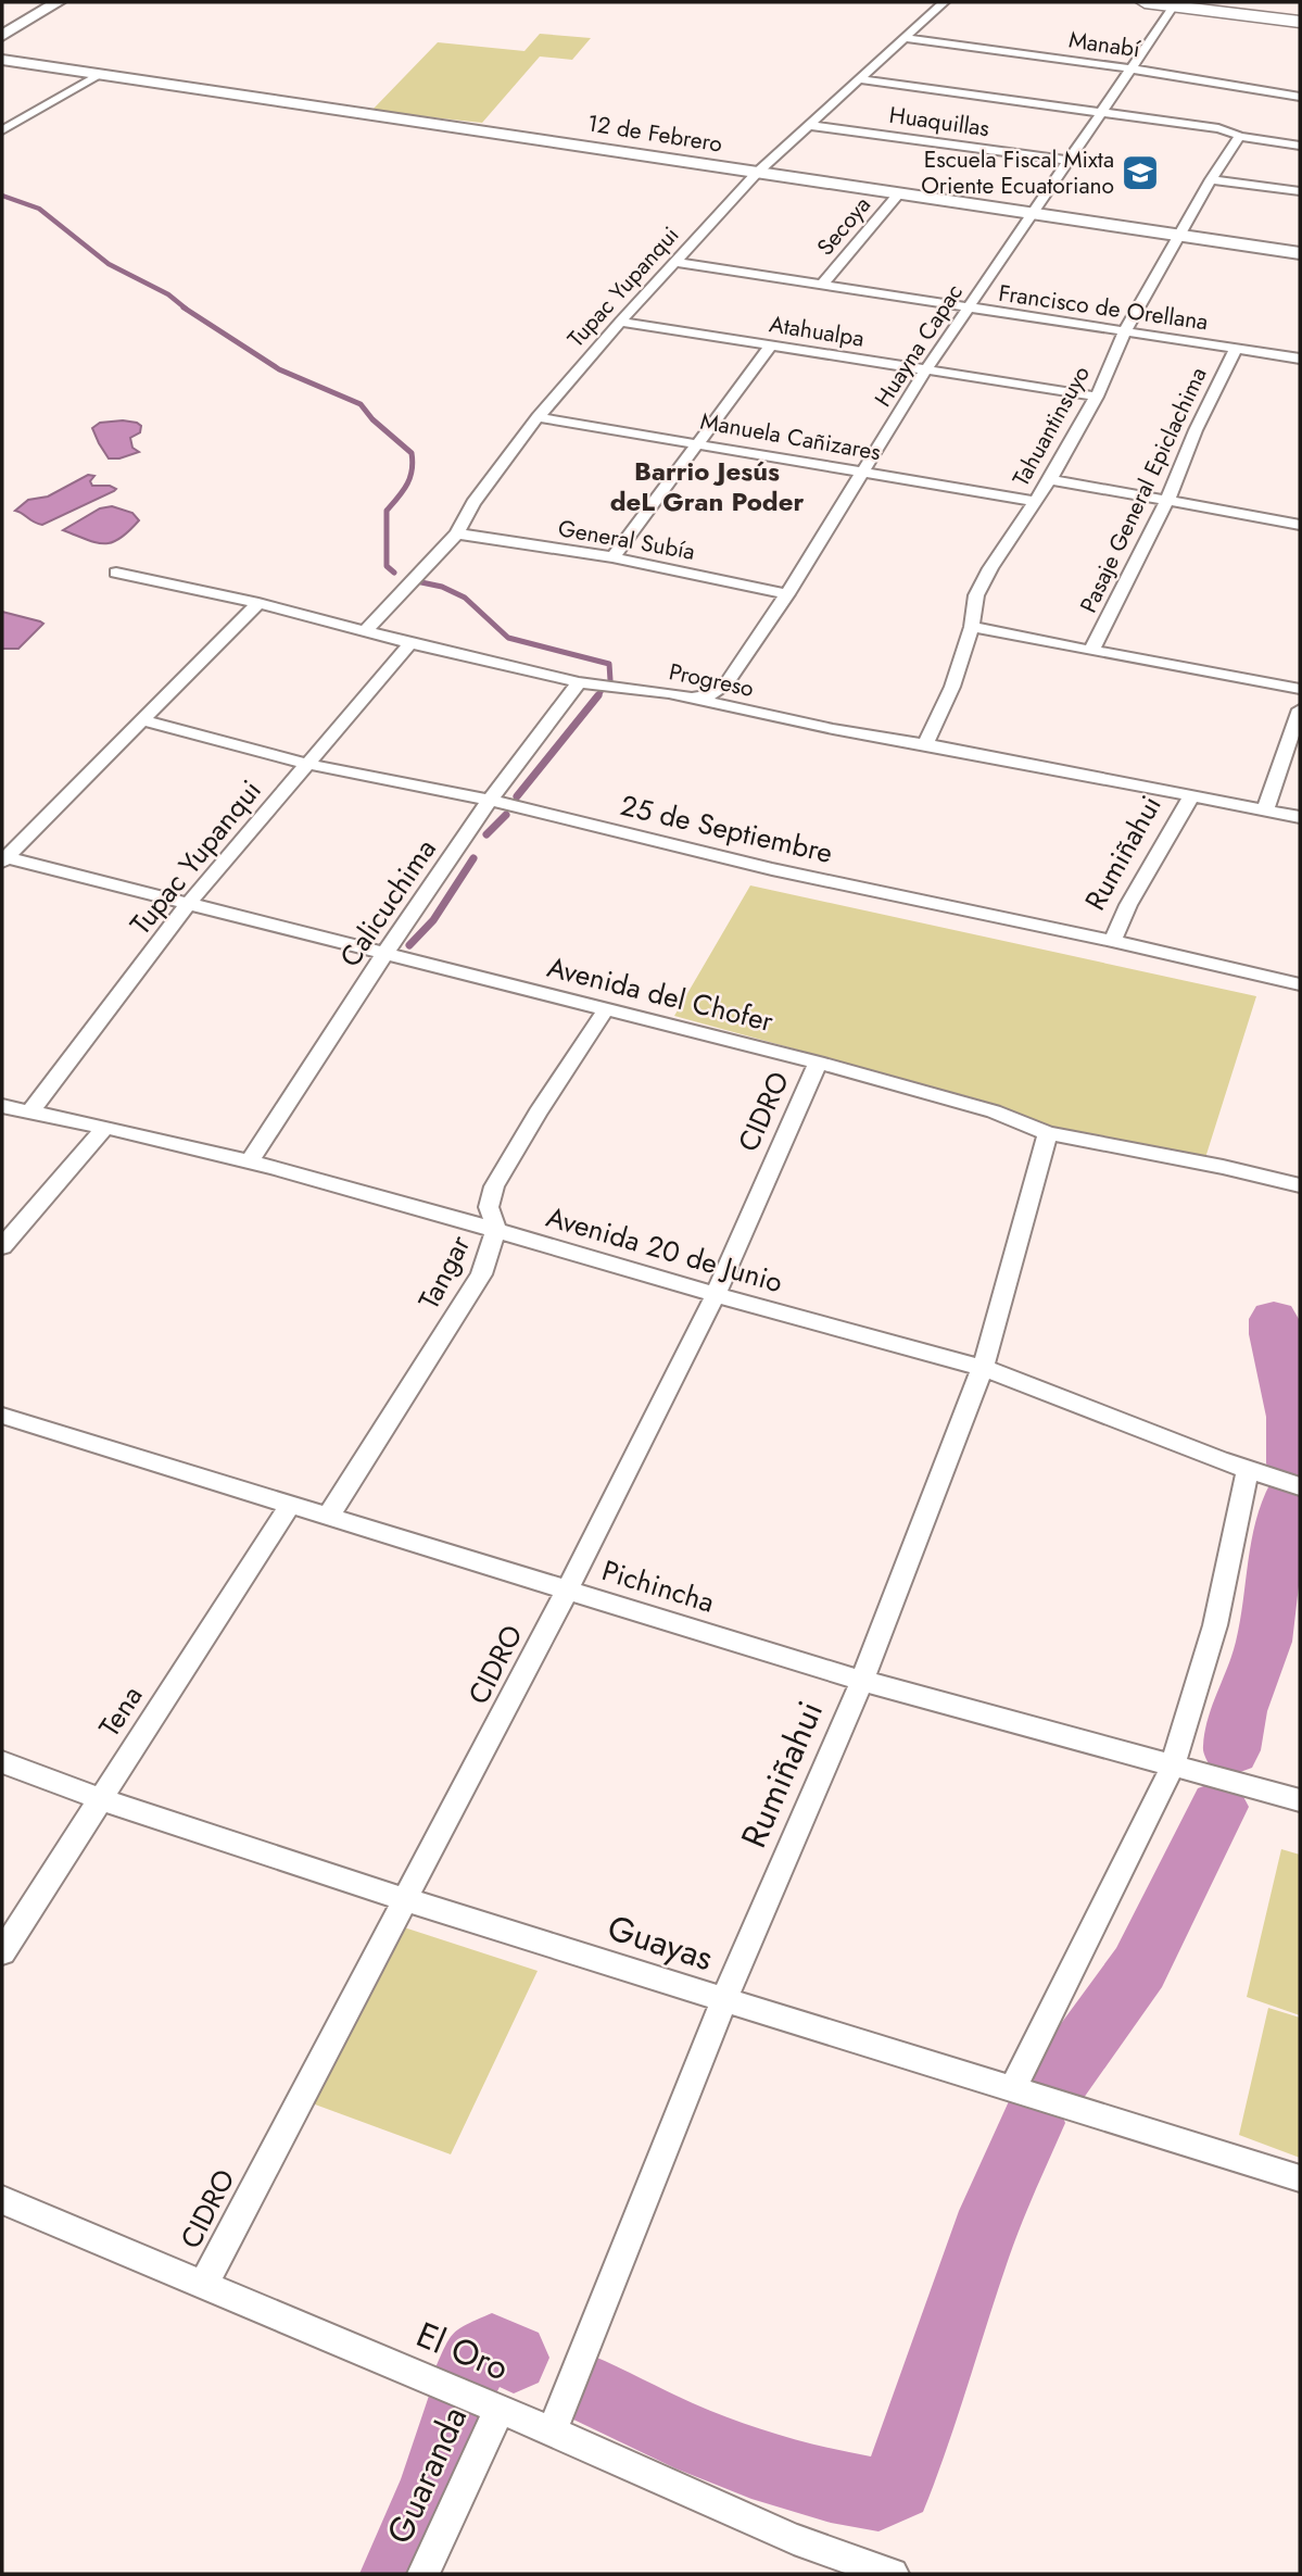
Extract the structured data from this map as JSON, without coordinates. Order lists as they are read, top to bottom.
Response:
{
  "streets": {
    "street": [
      "Manabí",
      "Huaquillas",
      "12 de Febrero",
      "Secoya",
      "Tupac Yupanqui",
      "Francisco de Orellana",
      "Atahualpa",
      "Huayna Capac",
      "Tahuantinsuyo",
      "Manuela Cañizares",
      "Pasaje General Epiclachima",
      "General Subía",
      "Progreso",
      "25 de Septiembre",
      "Rumiñahui",
      "Calicuchima",
      "Avenida del Chofer",
      "CIDRO",
      "Avenida 20 de Junio",
      "Tangar",
      "Pichincha",
      "Tena",
      "Guayas",
      "El Oro",
      "Guaranda"
    ]
  },
  "crossings": [
    ["Manabí", "Tupac Yupanqui"],
    ["Manabí", "Huayna Capac"],
    ["Huaquillas", "Tupac Yupanqui"],
    ["Huaquillas", "Huayna Capac"],
    ["12 de Febrero", "Secoya"],
    ["12 de Febrero", "Tupac Yupanqui"],
    ["12 de Febrero", "Huayna Capac"],
    ["12 de Febrero", "Tahuantinsuyo"],
    ["Secoya", "Francisco de Orellana"],
    ["Tupac Yupanqui", "Francisco de Orellana"],
    ["Tupac Yupanqui", "Atahualpa"],
    ["Tupac Yupanqui", "Manuela Cañizares"],
    ["Tupac Yupanqui", "General Subía"],
    ["Tupac Yupanqui", "Progreso"],
    ["Tupac Yupanqui", "25 de Septiembre"],
    ["Tupac Yupanqui", "Avenida del Chofer"],
    ["Tupac Yupanqui", "Avenida 20 de Junio"],
    ["Francisco de Orellana", "Huayna Capac"],
    ["Francisco de Orellana", "Tahuantinsuyo"],
    ["Francisco de Orellana", "Pasaje General Epiclachima"],
    ["Atahualpa", "Huayna Capac"],
    ["Atahualpa", "Tahuantinsuyo"],
    ["Huayna Capac", "Manuela Cañizares"],
    ["Huayna Capac", "General Subía"],
    ["Tahuantinsuyo", "Manuela Cañizares"],
    ["Tahuantinsuyo", "Progreso"],
    ["Progreso", "Rumiñahui"],
    ["Progreso", "Calicuchima"],
    ["25 de Septiembre", "Rumiñahui"],
    ["25 de Septiembre", "Calicuchima"],
    ["Rumiñahui", "Avenida del Chofer"],
    ["Rumiñahui", "Avenida 20 de Junio"],
    ["Rumiñahui", "Pichincha"],
    ["Rumiñahui", "Guayas"],
    ["Rumiñahui", "El Oro"],
    ["Calicuchima", "Avenida del Chofer"],
    ["Calicuchima", "Avenida 20 de Junio"],
    ["Avenida del Chofer", "CIDRO"],
    ["Avenida del Chofer", "Tangar"],
    ["CIDRO", "Avenida 20 de Junio"],
    ["CIDRO", "Pichincha"],
    ["CIDRO", "Guayas"],
    ["CIDRO", "El Oro"],
    ["Avenida 20 de Junio", "Tangar"],
    ["Tangar", "Pichincha"],
    ["Pichincha", "Tena"],
    ["Tena", "Guayas"],
    ["El Oro", "Guaranda"]
  ],
  "districts": ["Barrio Jesús deL Gran Poder"],
  "places": {
    "school or university": ["Escuela Fiscal Mixta Oriente Ecuatoriano"]
  }
}
